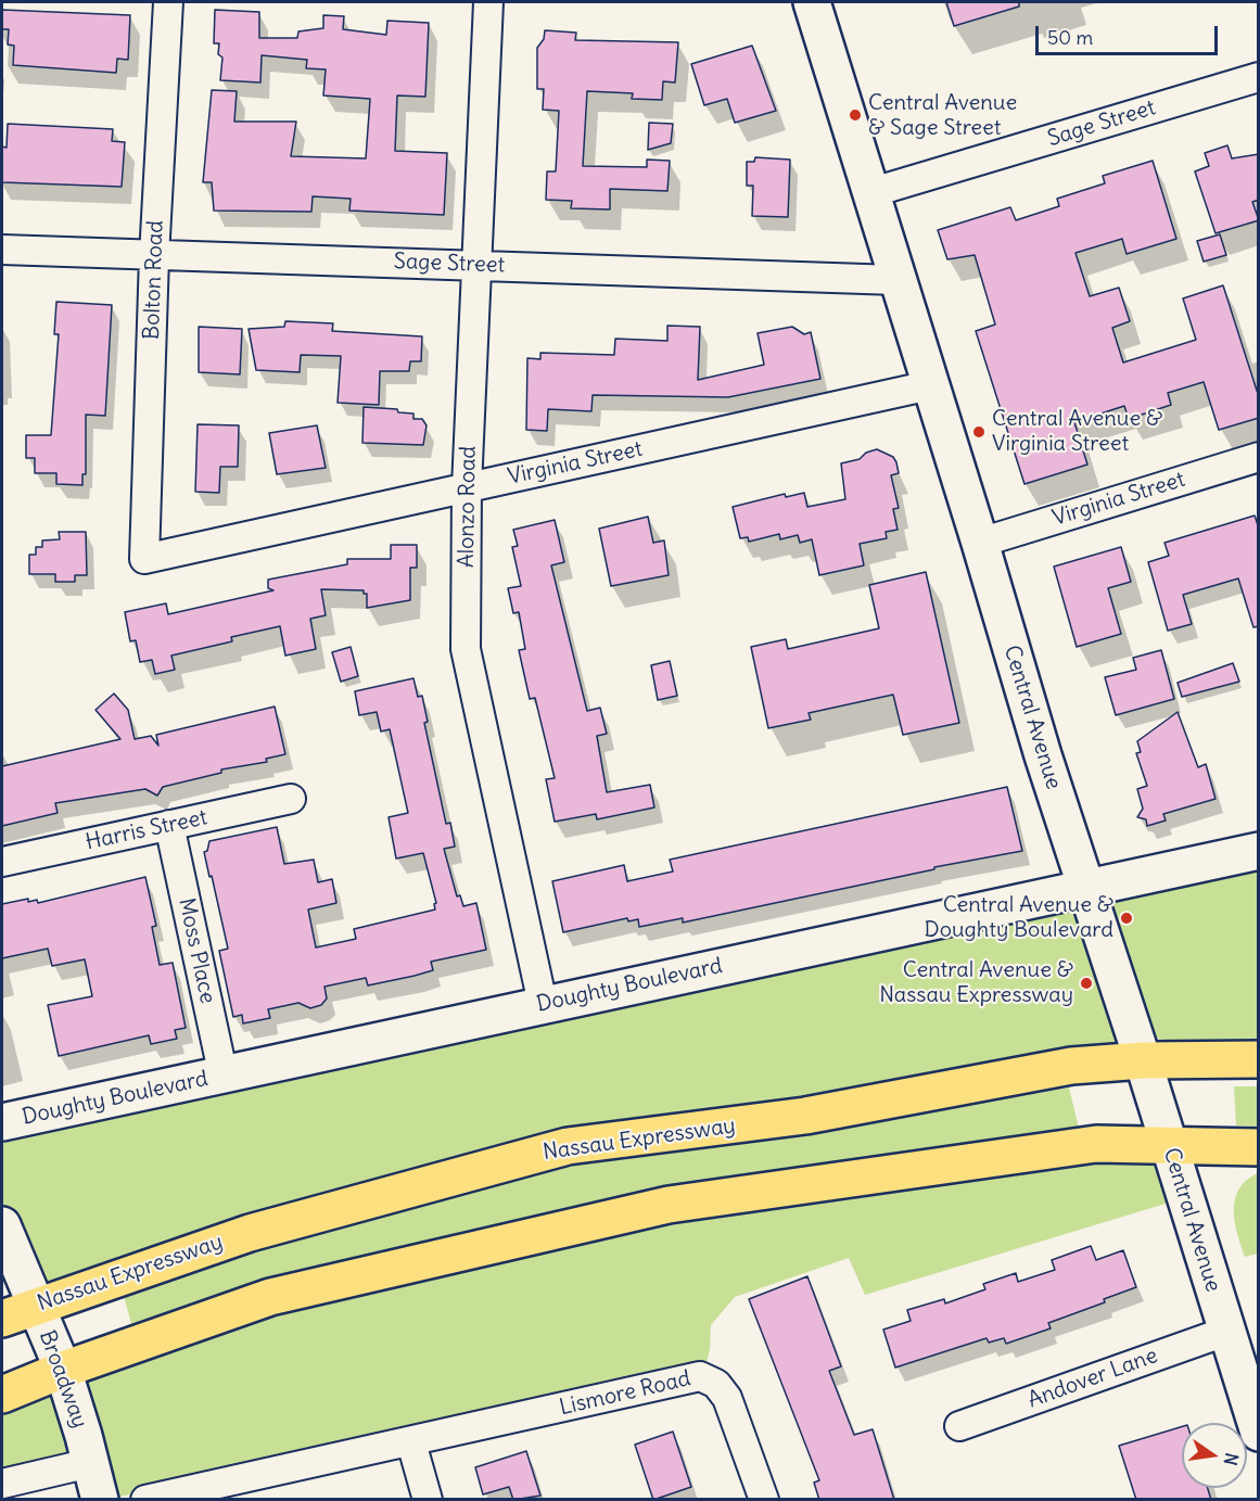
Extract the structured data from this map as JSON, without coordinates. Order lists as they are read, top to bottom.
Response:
{
  "streets": {
    "highway": ["Nassau Expressway"],
    "main road": ["Central Avenue", "Doughty Boulevard", "Broadway"],
    "street": [
      "Sage Street",
      "Bolton Road",
      "Virginia Street",
      "Alonzo Road",
      "Harris Street",
      "Moss Place",
      "Andover Lane",
      "Lismore Road"
    ]
  },
  "crossings": [
    ["Sage Street", "Bolton Road"],
    ["Sage Street", "Alonzo Road"],
    ["Sage Street", "Central Avenue"],
    ["Bolton Road", "Virginia Street"],
    ["Virginia Street", "Alonzo Road"],
    ["Virginia Street", "Central Avenue"],
    ["Alonzo Road", "Doughty Boulevard"],
    ["Central Avenue", "Doughty Boulevard"],
    ["Central Avenue", "Nassau Expressway"],
    ["Central Avenue", "Andover Lane"],
    ["Harris Street", "Moss Place"],
    ["Moss Place", "Doughty Boulevard"],
    ["Nassau Expressway", "Broadway"]
  ],
  "places": [
    "Central Avenue & Sage Street",
    "Central Avenue & Virginia Street",
    "Central Avenue & Doughty Boulevard",
    "Central Avenue & Nassau Expressway"
  ],
  "scale_bar": "50 m",
  "north": "right"
}
